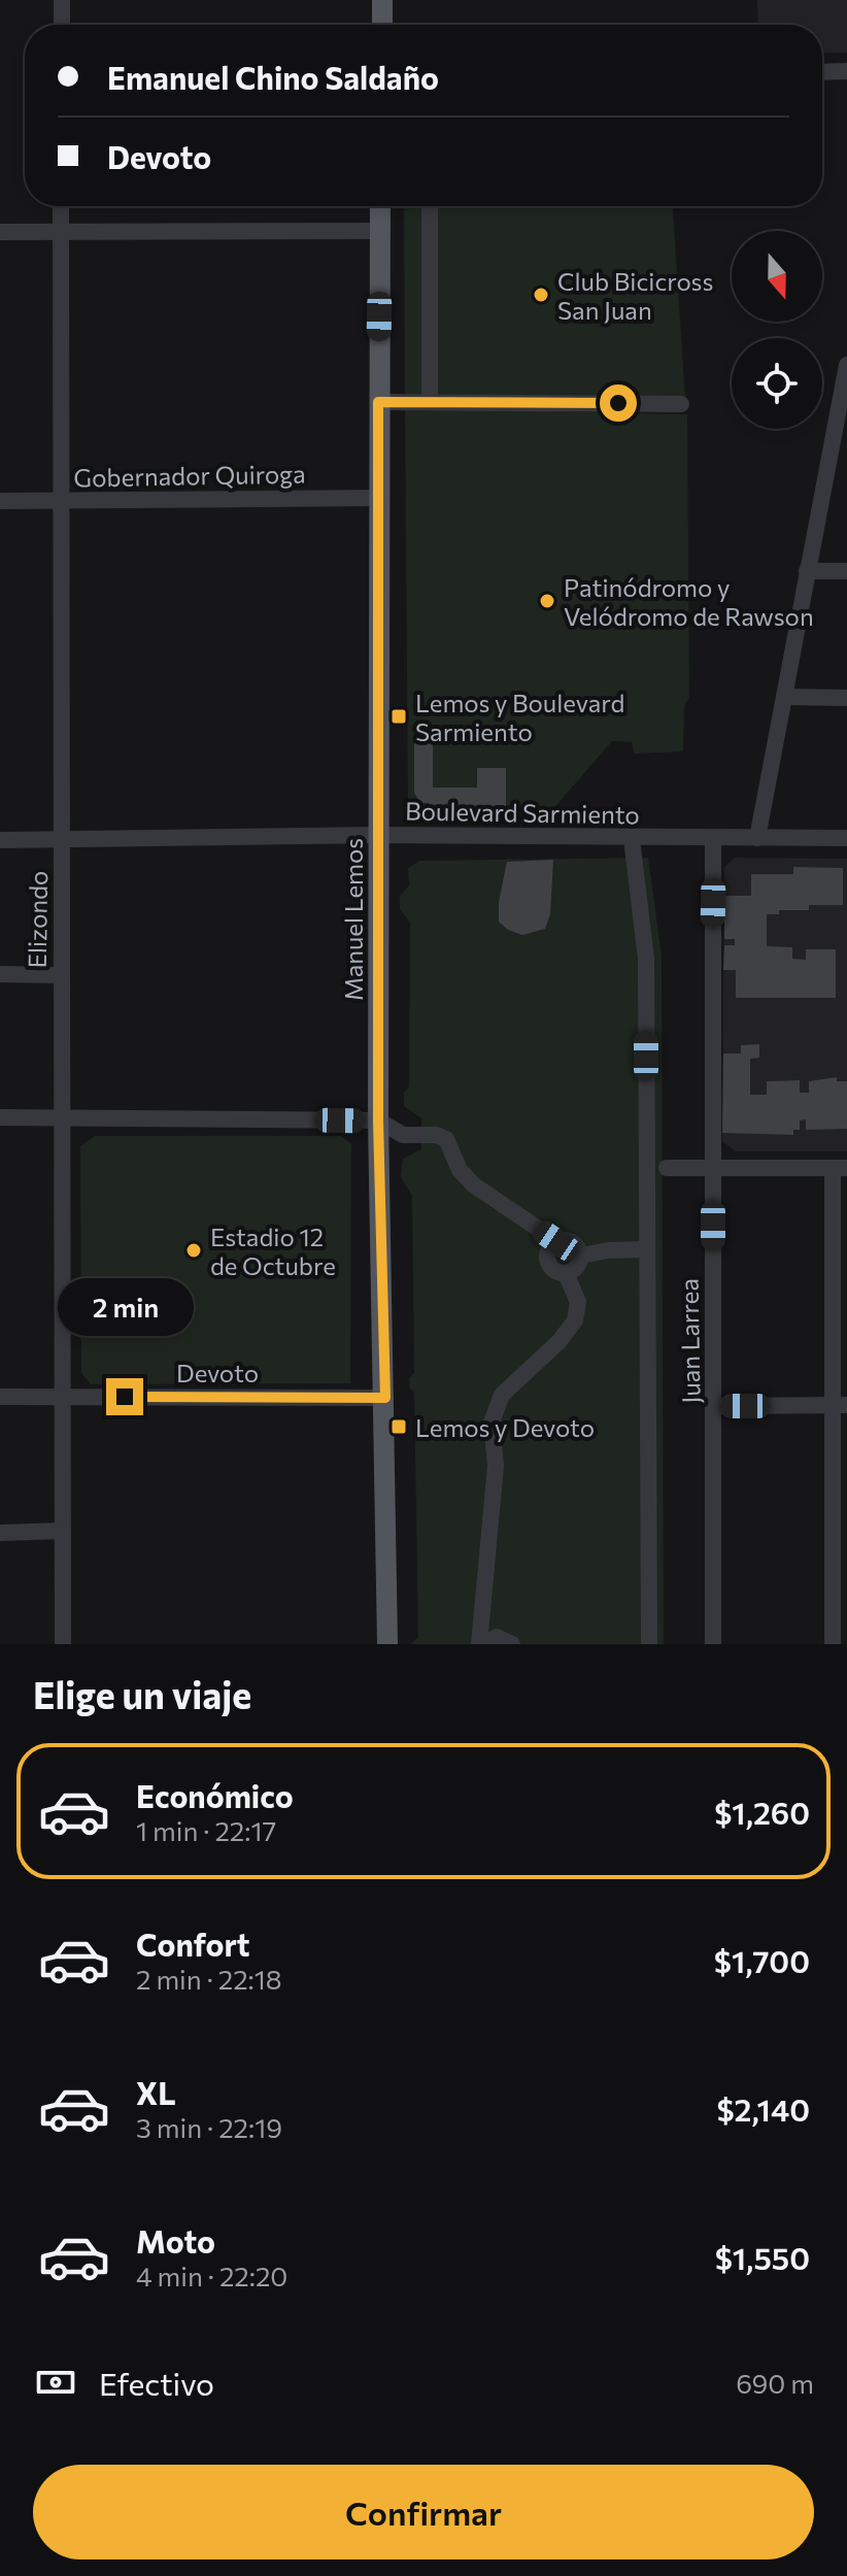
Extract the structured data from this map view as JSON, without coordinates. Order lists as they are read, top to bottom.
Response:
{
  "streets": {
    "main road": ["Manuel Lemos"],
    "street": [
      "Gobernador Quiroga",
      "Boulevard Sarmiento",
      "Elizondo",
      "Juan Larrea",
      "Devoto"
    ]
  },
  "crossings": [
    ["Gobernador Quiroga", "Elizondo"],
    ["Gobernador Quiroga", "Manuel Lemos"],
    ["Boulevard Sarmiento", "Elizondo"],
    ["Boulevard Sarmiento", "Manuel Lemos"],
    ["Boulevard Sarmiento", "Juan Larrea"],
    ["Elizondo", "Devoto"],
    ["Manuel Lemos", "Devoto"]
  ],
  "places": {
    "other": ["Club Bicicross San Juan", "Patinódromo y Velódromo de Rawson", "Estadio 12 de Octubre"],
    "transit": ["Lemos y Boulevard Sarmiento", "Lemos y Devoto"]
  },
  "north": "bottom",
  "page": {
    "banner": ["Emanuel Chino Saldaño", "Devoto"],
    "bubble": "2 min",
    "heading": "Elige un viaje",
    "list": [
      {
        "name": "Económico",
        "note": "1 min · 22:17",
        "value": "$1,260"
      },
      {
        "name": "Confort",
        "note": "2 min · 22:18",
        "value": "$1,700"
      },
      {
        "name": "XL",
        "note": "3 min · 22:19",
        "value": "$2,140"
      },
      {
        "name": "Moto",
        "note": "4 min · 22:20",
        "value": "$1,550"
      }
    ],
    "pay": ["Efectivo", "690 m"],
    "buttons": "Confirmar"
  }
}
